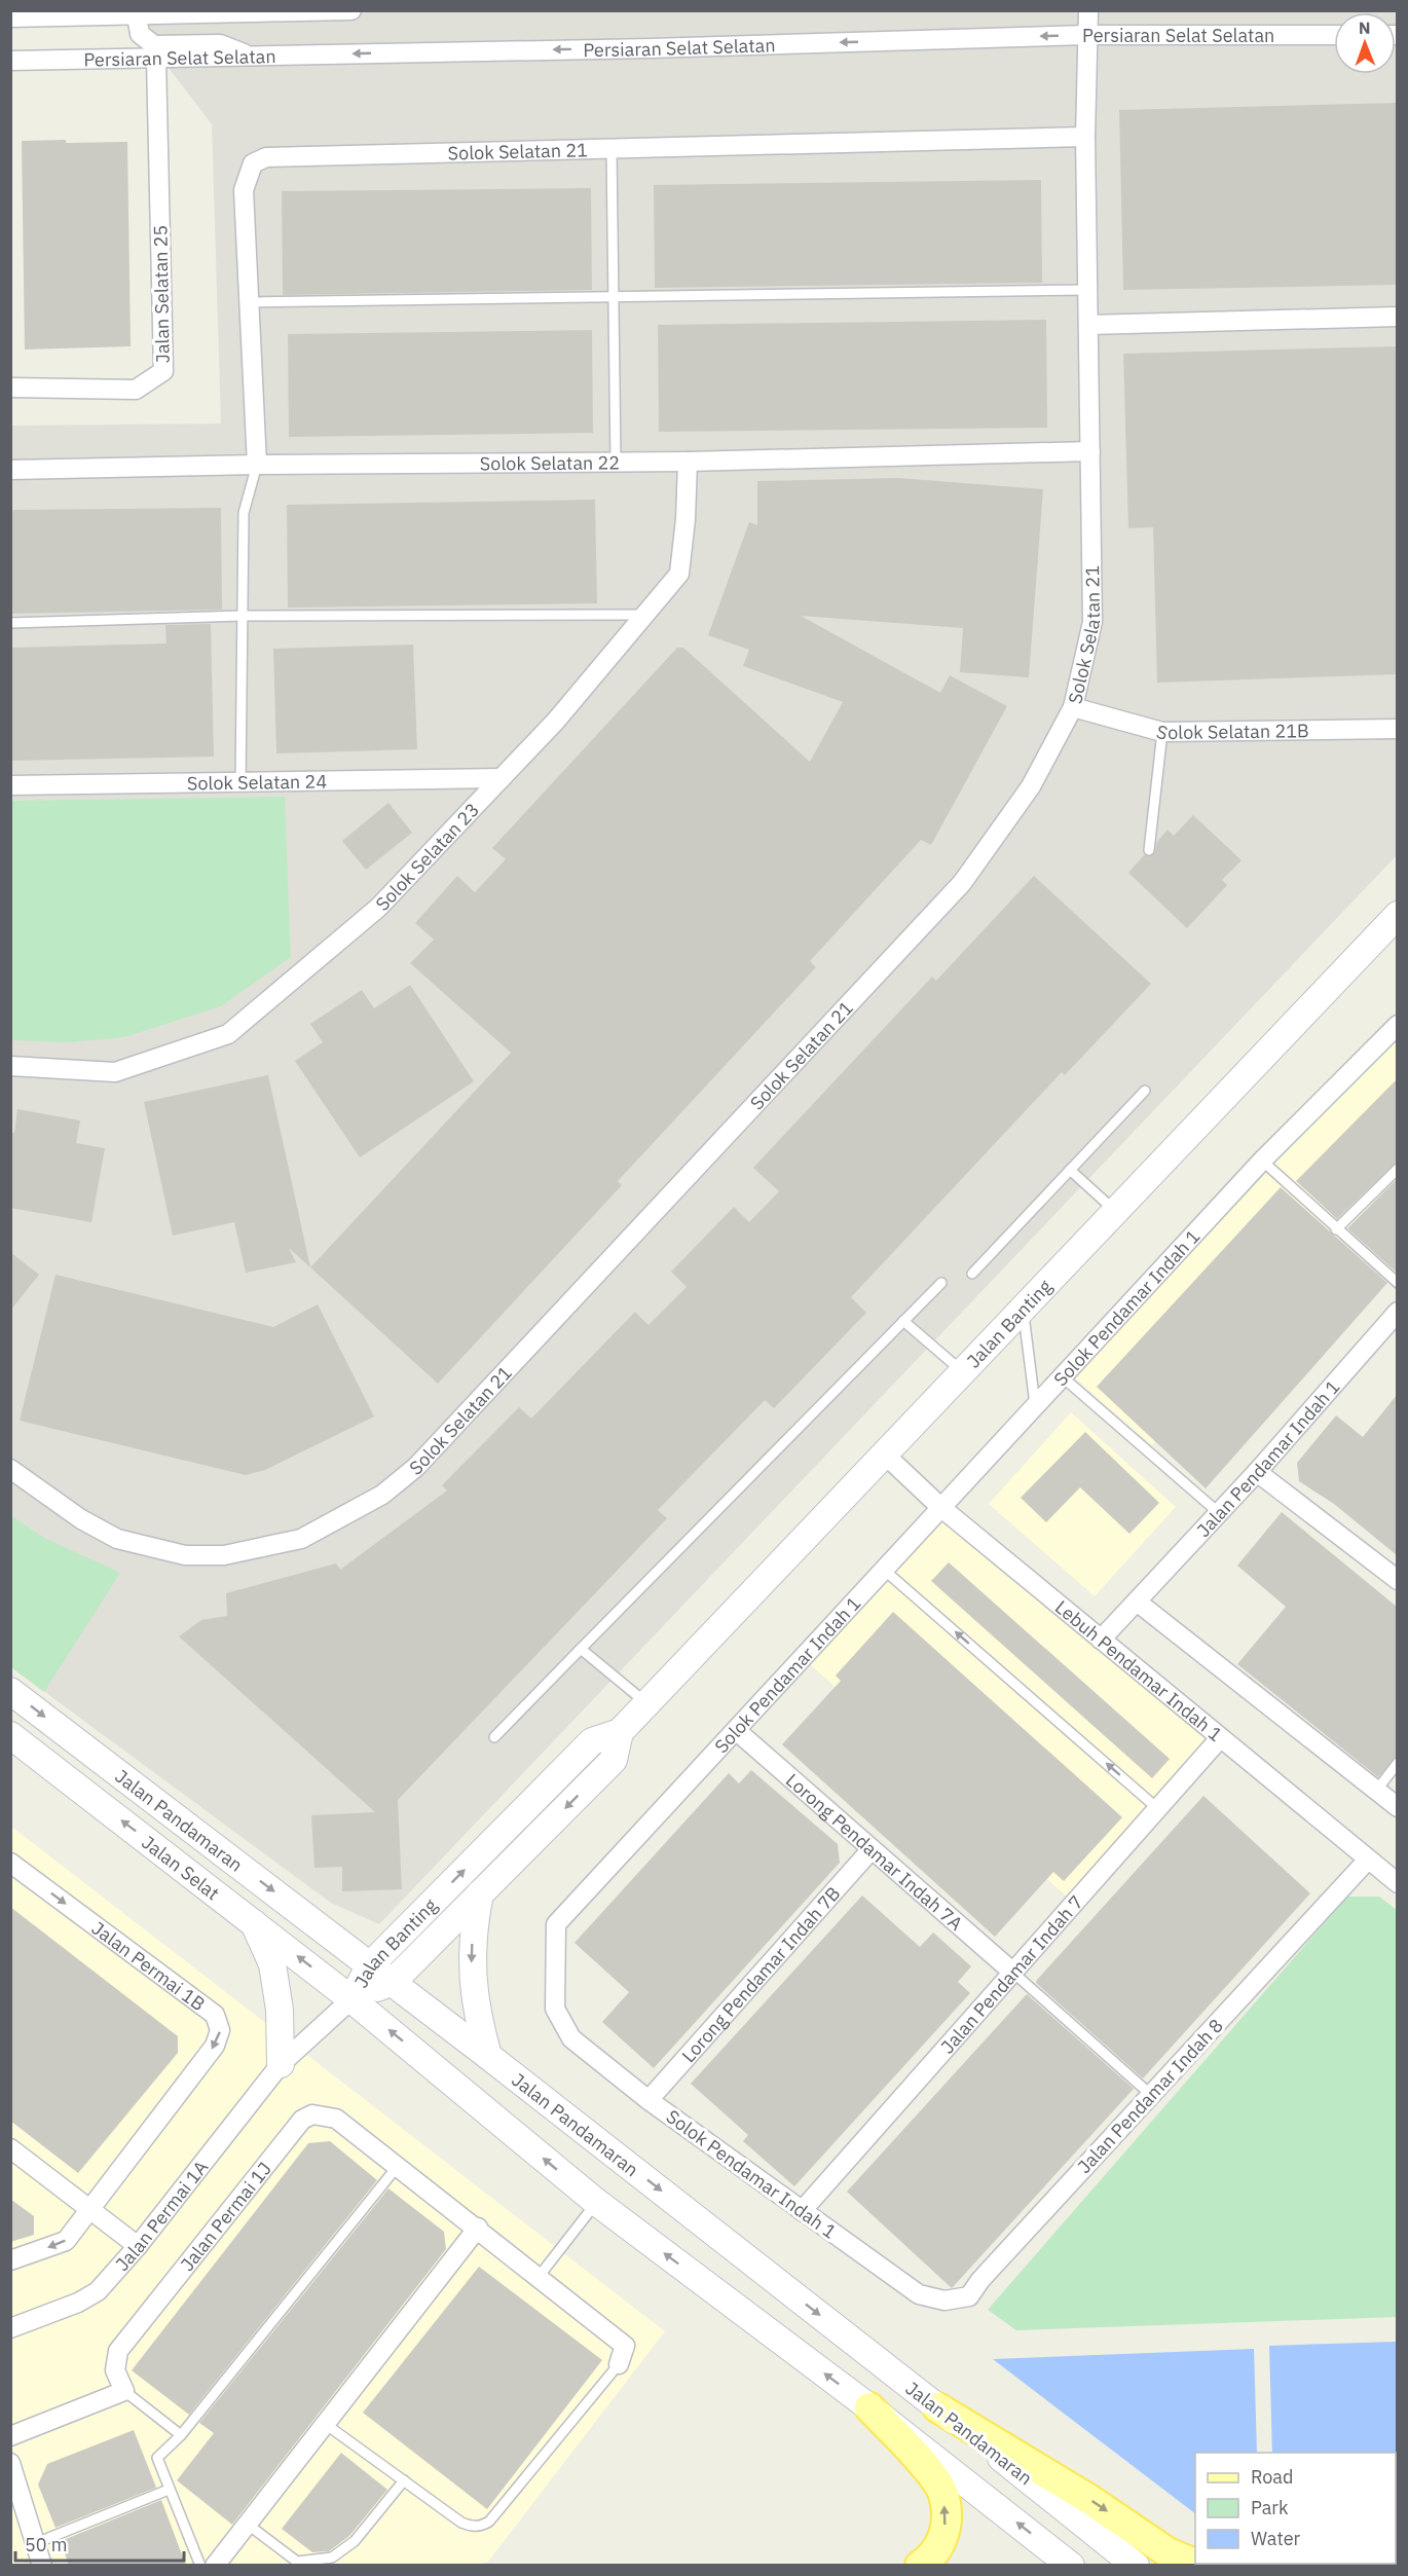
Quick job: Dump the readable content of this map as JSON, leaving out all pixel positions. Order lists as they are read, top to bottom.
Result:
{
  "streets": {
    "main road": ["Jalan Banting", "Jalan Pandamaran", "Jalan Selat"],
    "street": [
      "Persiaran Selat Selatan",
      "Solok Selatan 21",
      "Jalan Selatan 25",
      "Solok Selatan 22",
      "Solok Selatan 21B",
      "Solok Selatan 24",
      "Solok Selatan 23",
      "Solok Pendamar Indah 1",
      "Jalan Pendamar Indah 1",
      "Lebuh Pendamar Indah 1",
      "Lorong Pendamar Indah 7A",
      "Jalan Permai 1B",
      "Lorong Pendamar Indah 7B",
      "Jalan Pendamar Indah 7",
      "Jalan Pendamar Indah 8",
      "Jalan Permai 1A",
      "Jalan Permai 1J"
    ]
  },
  "crossings": [
    ["Persiaran Selat Selatan", "Solok Selatan 21"],
    ["Persiaran Selat Selatan", "Jalan Selatan 25"],
    ["Solok Selatan 21", "Solok Selatan 22"],
    ["Solok Selatan 21", "Solok Selatan 21B"],
    ["Solok Selatan 22", "Solok Selatan 23"],
    ["Solok Selatan 24", "Solok Selatan 23"],
    ["Solok Pendamar Indah 1", "Lebuh Pendamar Indah 1"],
    ["Solok Pendamar Indah 1", "Lorong Pendamar Indah 7A"],
    ["Solok Pendamar Indah 1", "Lorong Pendamar Indah 7B"],
    ["Solok Pendamar Indah 1", "Jalan Pendamar Indah 7"],
    ["Solok Pendamar Indah 1", "Jalan Pendamar Indah 8"],
    ["Jalan Banting", "Lebuh Pendamar Indah 1"],
    ["Jalan Banting", "Jalan Pandamaran"],
    ["Jalan Banting", "Jalan Selat"],
    ["Jalan Banting", "Jalan Permai 1A"],
    ["Jalan Pendamar Indah 1", "Lebuh Pendamar Indah 1"],
    ["Lebuh Pendamar Indah 1", "Jalan Pendamar Indah 7"],
    ["Lebuh Pendamar Indah 1", "Jalan Pendamar Indah 8"],
    ["Lorong Pendamar Indah 7A", "Lorong Pendamar Indah 7B"],
    ["Lorong Pendamar Indah 7A", "Jalan Pendamar Indah 7"],
    ["Jalan Selat", "Jalan Permai 1A"]
  ],
  "one_way": ["Persiaran Selat Selatan", "Jalan Selat"],
  "legend": ["Road", "Park", "Water"],
  "scale_bar": "50 m",
  "north": "top"
}
